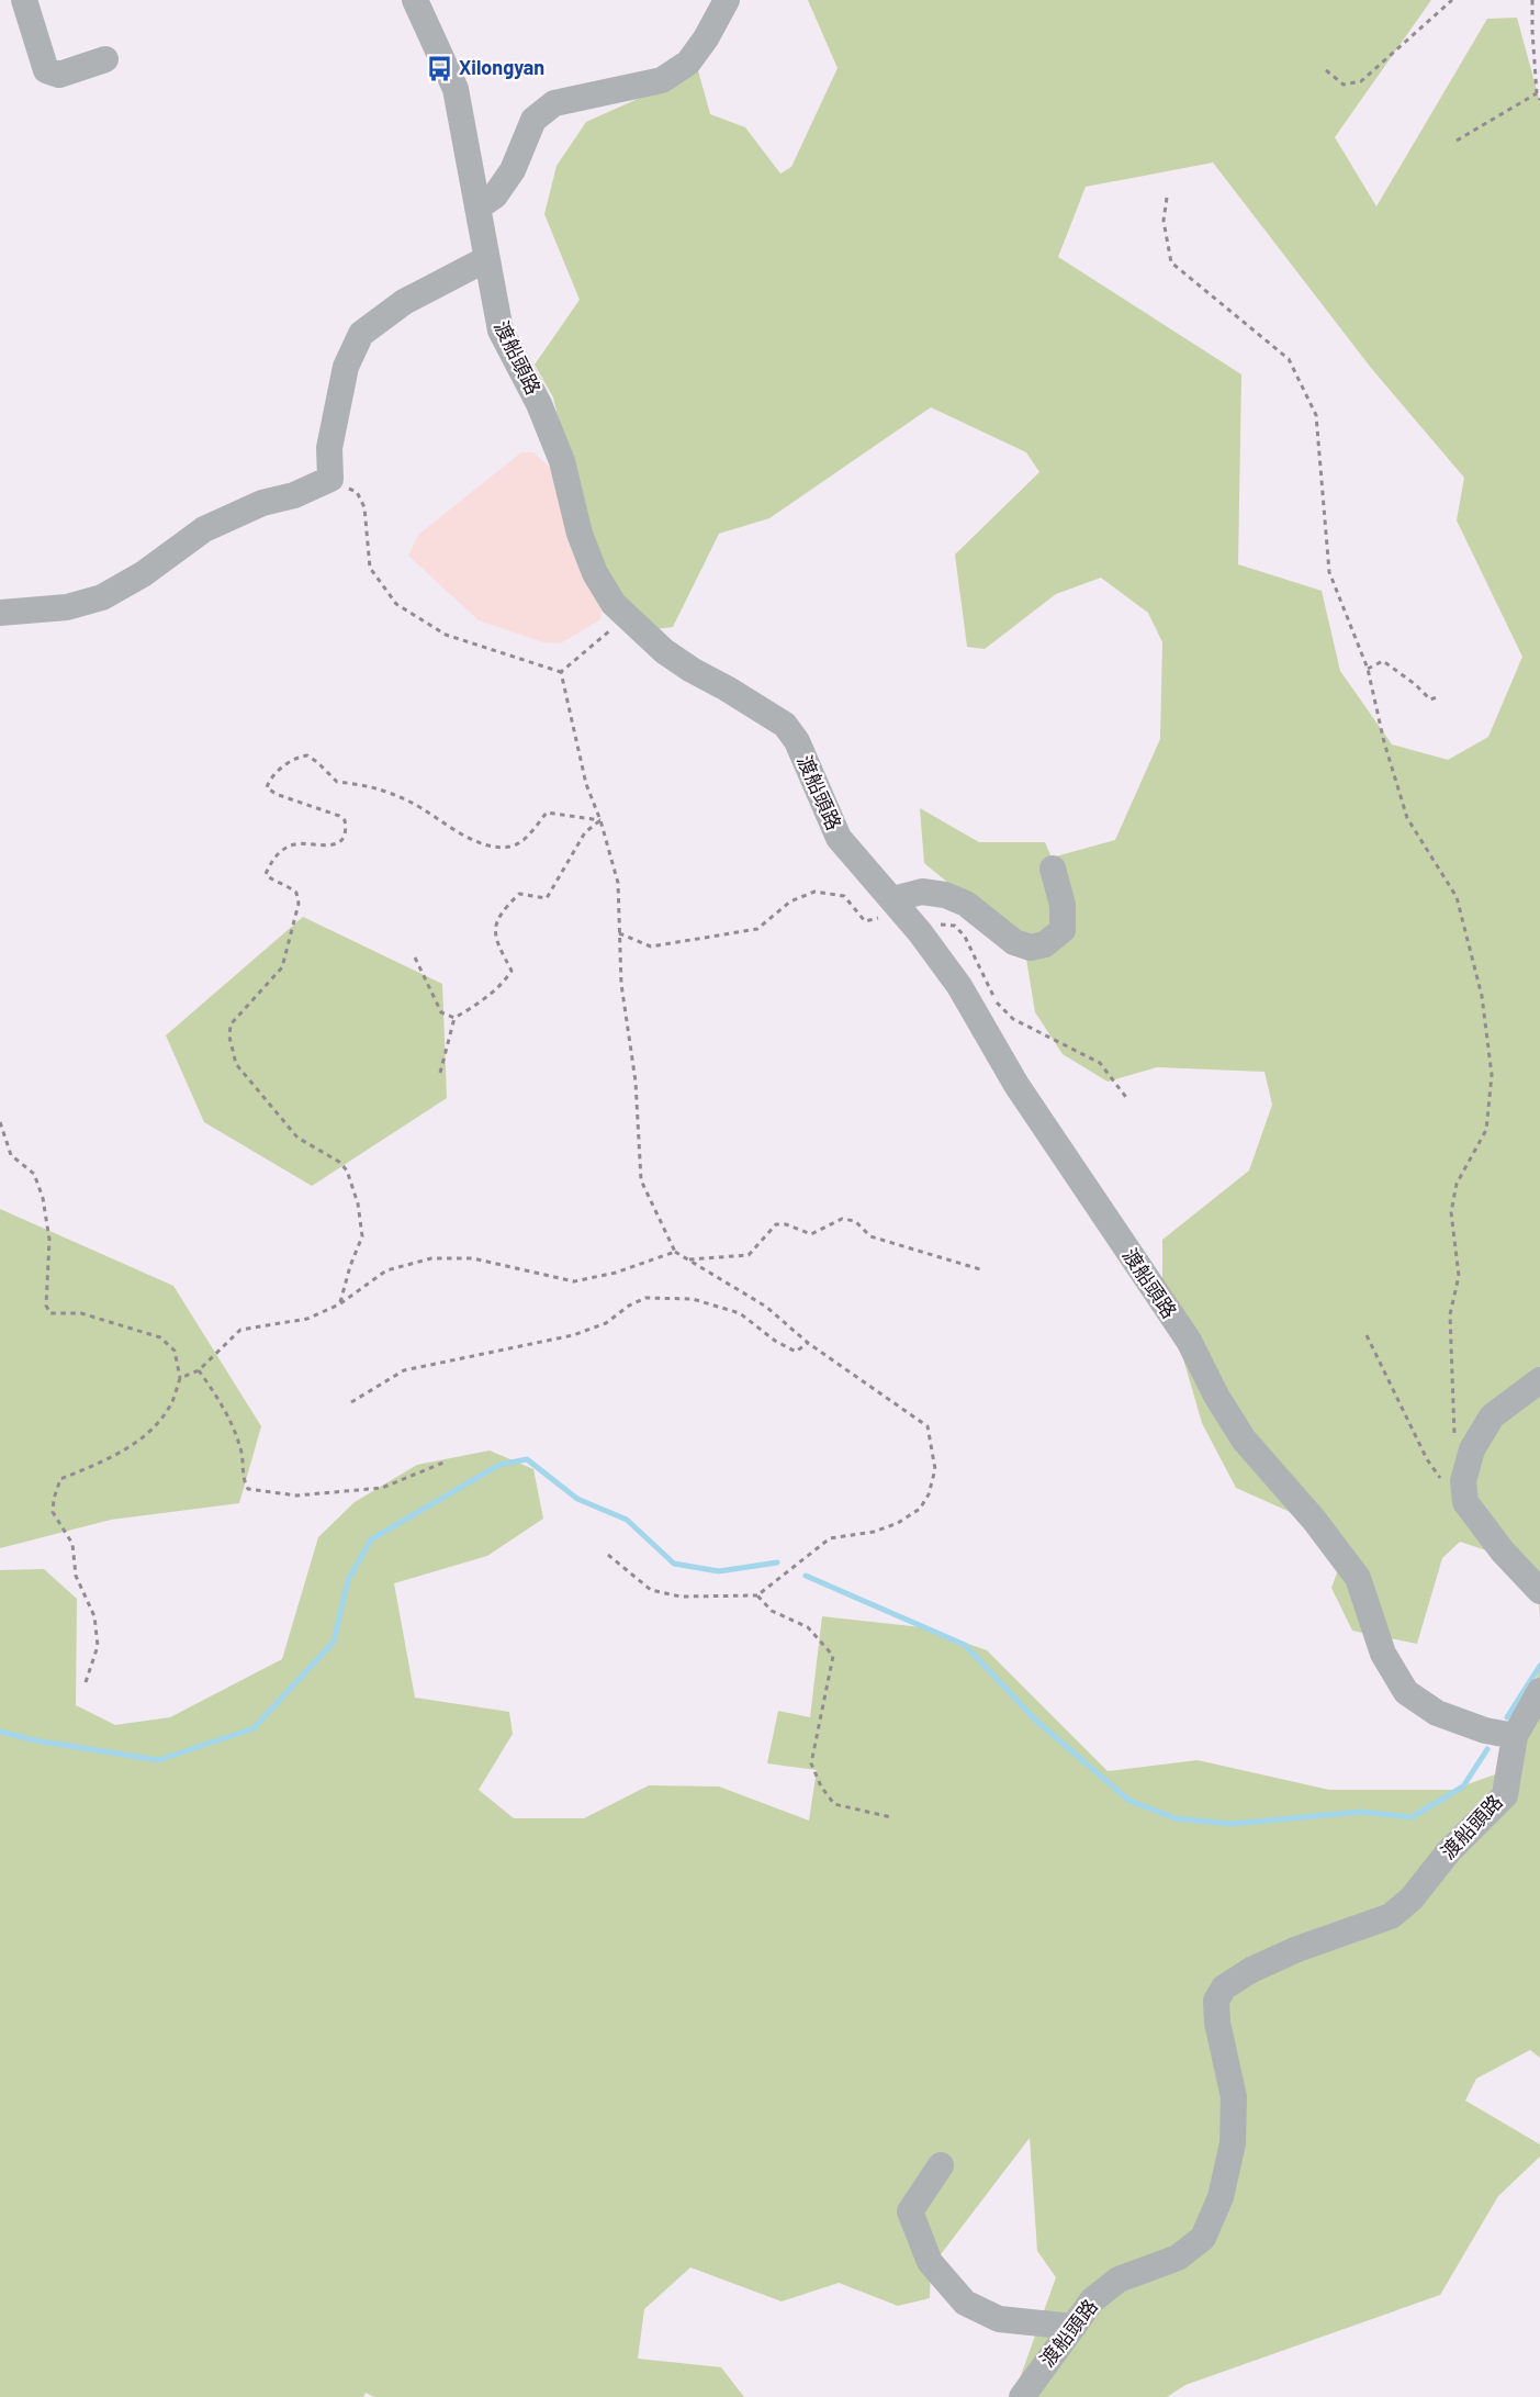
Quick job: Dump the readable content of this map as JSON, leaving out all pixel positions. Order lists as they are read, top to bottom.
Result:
{
  "streets": {
    "street": ["渡船頭路"]
  },
  "places": {
    "bus stop": ["Xilongyan"]
  }
}
